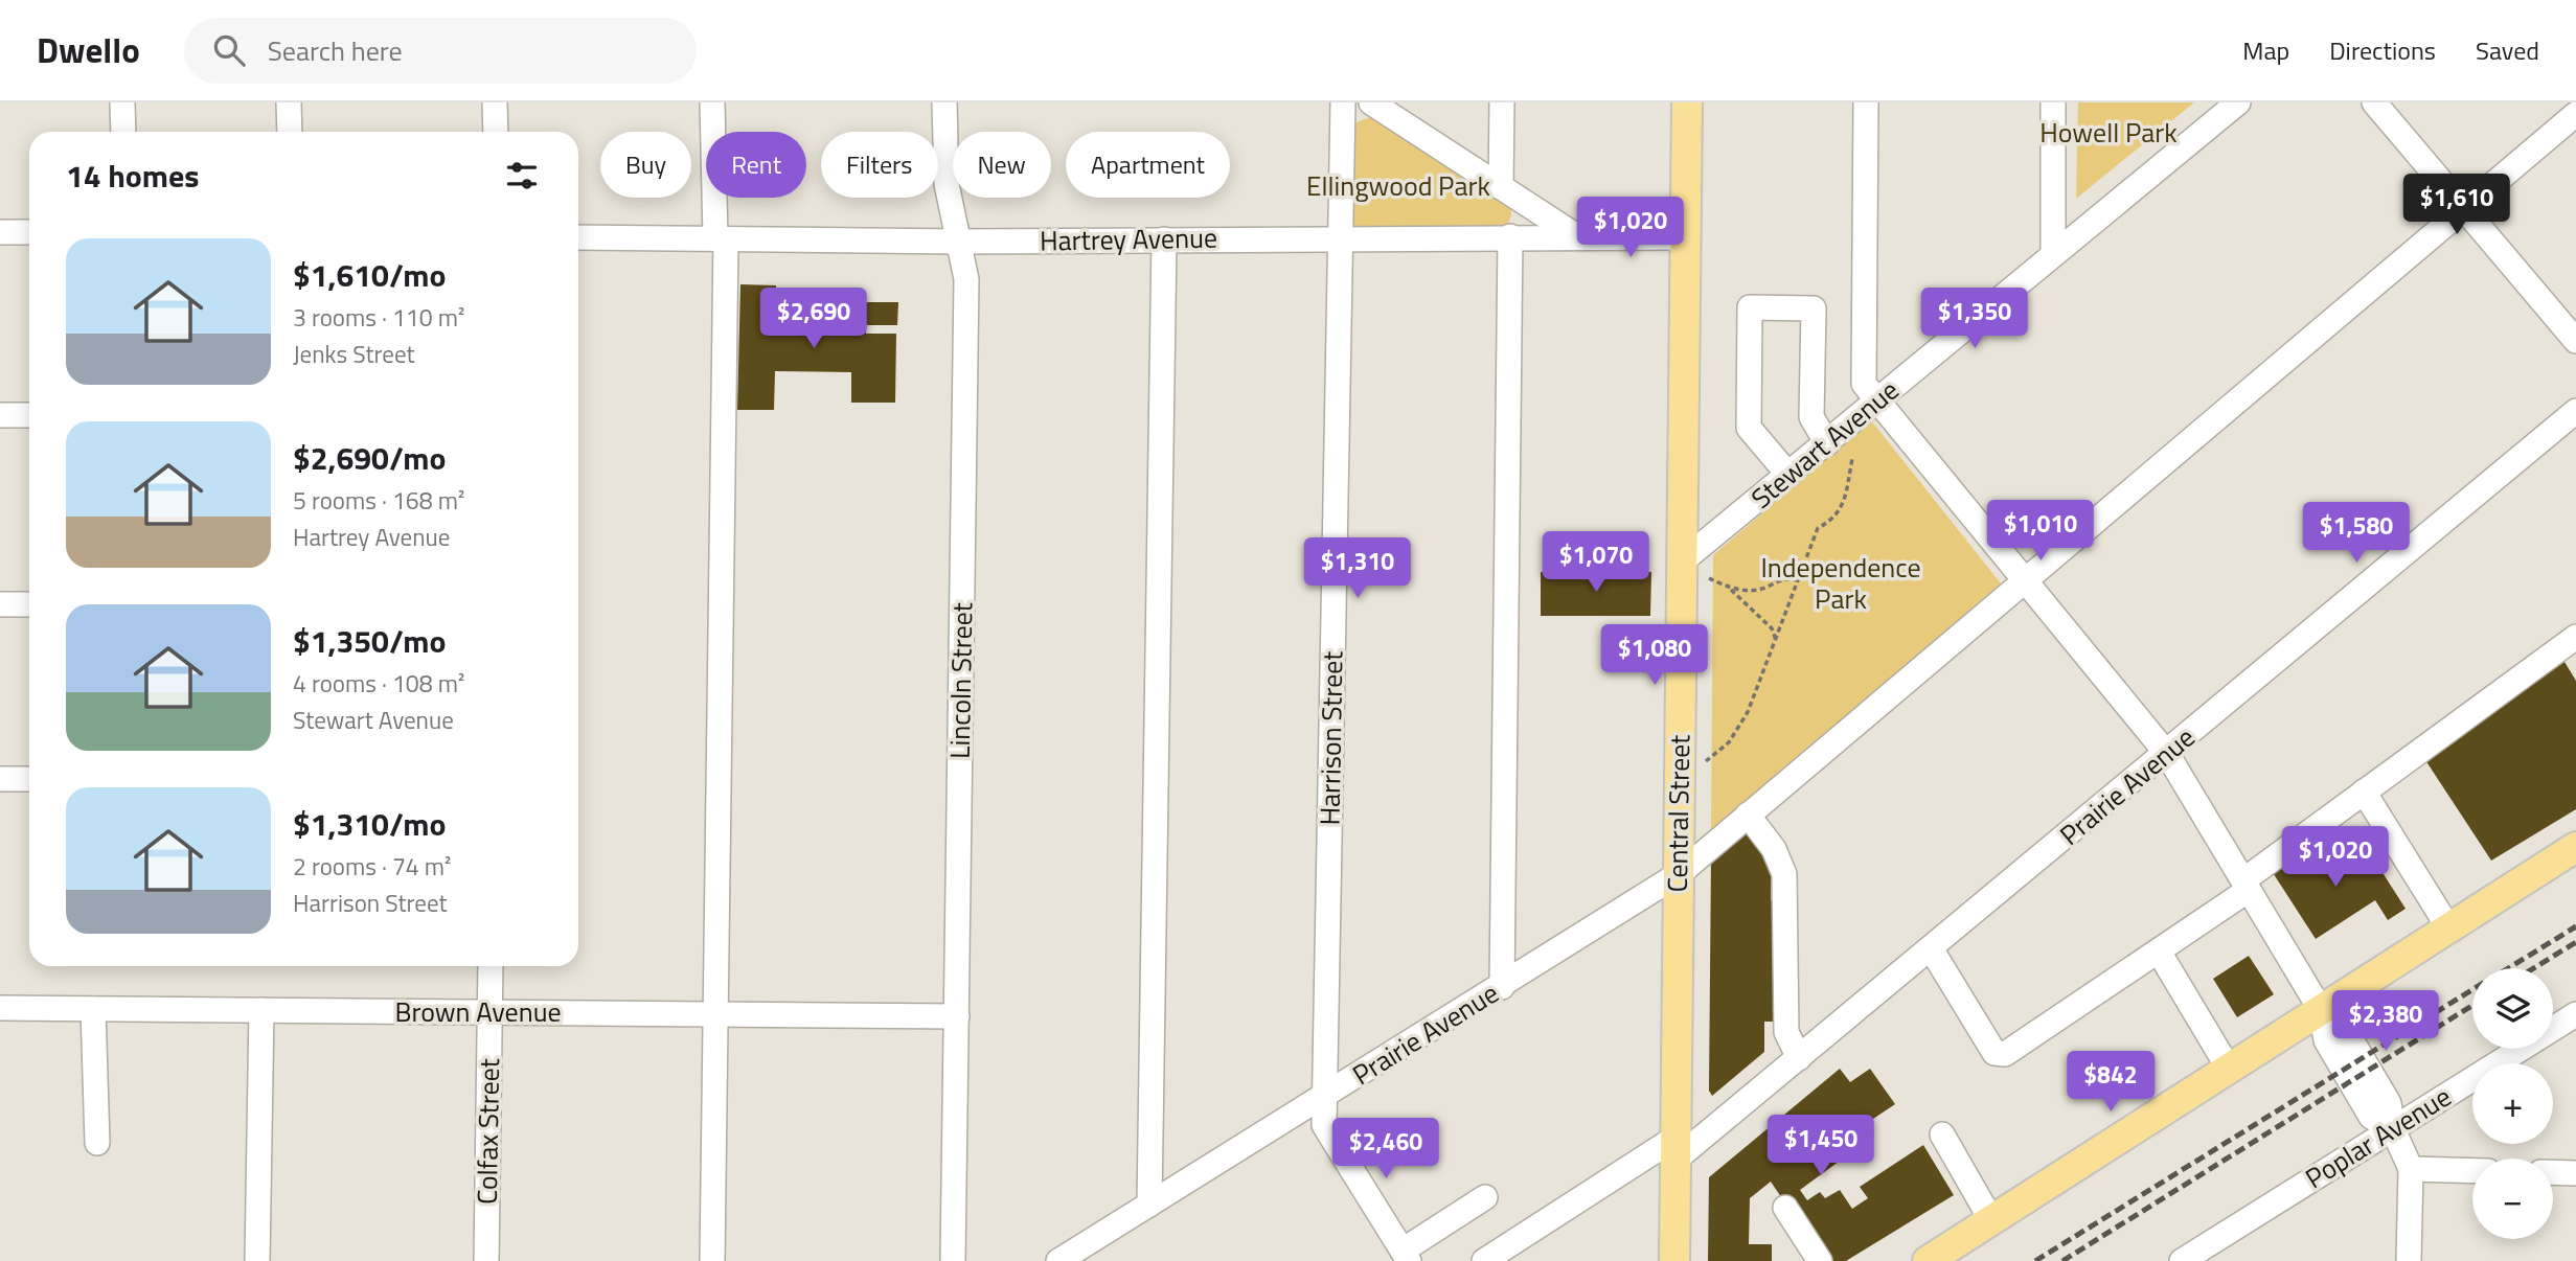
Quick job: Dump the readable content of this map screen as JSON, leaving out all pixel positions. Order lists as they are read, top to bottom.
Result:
{
  "streets": {
    "main road": ["Central Street"],
    "street": [
      "Hartrey Avenue",
      "Stewart Avenue",
      "Lincoln Street",
      "Harrison Street",
      "Prairie Avenue",
      "Brown Avenue",
      "Colfax Street",
      "Poplar Avenue"
    ]
  },
  "crossings": [
    ["Hartrey Avenue", "Lincoln Street"],
    ["Hartrey Avenue", "Harrison Street"],
    ["Hartrey Avenue", "Central Street"],
    ["Stewart Avenue", "Central Street"],
    ["Lincoln Street", "Brown Avenue"],
    ["Harrison Street", "Prairie Avenue"],
    ["Prairie Avenue", "Central Street"],
    ["Brown Avenue", "Colfax Street"]
  ],
  "parks": ["Howell Park", "Ellingwood Park", "Independence Park"],
  "page": {
    "header": "Dwello",
    "search": "Search here",
    "nav": ["Map", "Directions", "Saved"],
    "chip": [
      "Buy",
      "Rent",
      "Filters",
      "New",
      "Apartment"
    ],
    "heading": "14 homes",
    "price": [
      "$1,610",
      "$1,020",
      "$2,690",
      "$1,350",
      "$1,010",
      "$1,580",
      "$1,070",
      "$1,310",
      "$1,080",
      "$1,020",
      "$2,380",
      "$842",
      "$1,450",
      "$2,460"
    ],
    "list": [
      {
        "name": "$1,610/mo",
        "note": "3 rooms · 110 m² · Jenks Street"
      },
      {
        "name": "$2,690/mo",
        "note": "5 rooms · 168 m² · Hartrey Avenue"
      },
      {
        "name": "$1,350/mo",
        "note": "4 rooms · 108 m² · Stewart Avenue"
      },
      {
        "name": "$1,310/mo",
        "note": "2 rooms · 74 m² · Harrison Street"
      }
    ],
    "map_buttons": ["+", "−"]
  }
}
